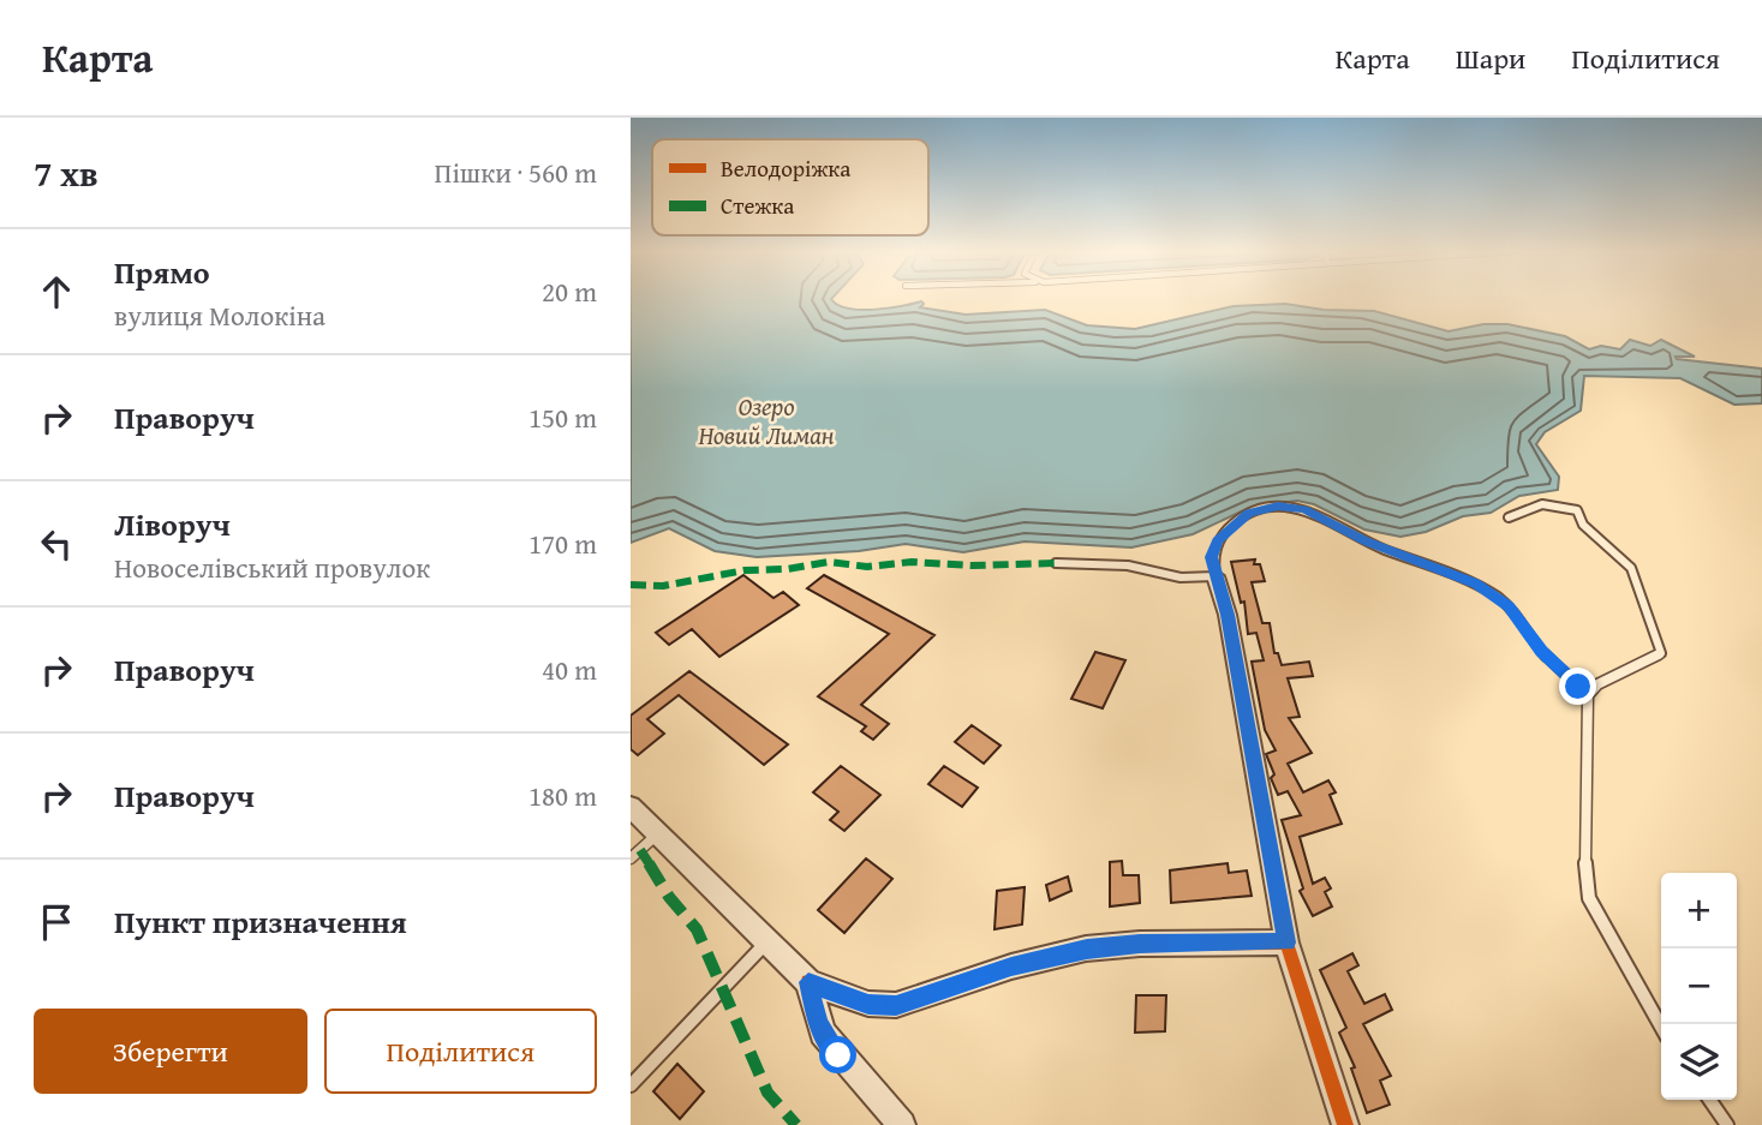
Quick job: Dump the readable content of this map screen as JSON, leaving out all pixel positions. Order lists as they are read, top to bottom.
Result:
{
  "water": ["Озеро Новий Лиман"],
  "legend": ["Велодоріжка", "Стежка"],
  "page": {
    "header": "Карта",
    "nav": ["Карта", "Шари", "Поділитися"],
    "heading": ["7 хв", "Пішки · 560 m"],
    "list": [
      ["Прямо", "вулиця Молокіна", "20 m"],
      ["Праворуч", "150 m"],
      ["Ліворуч", "Новоселівський провулок", "170 m"],
      ["Праворуч", "40 m"],
      ["Праворуч", "180 m"],
      "Пункт призначення"
    ],
    "map_buttons": ["+", "−"],
    "buttons": ["Зберегти", "Поділитися"]
  }
}
